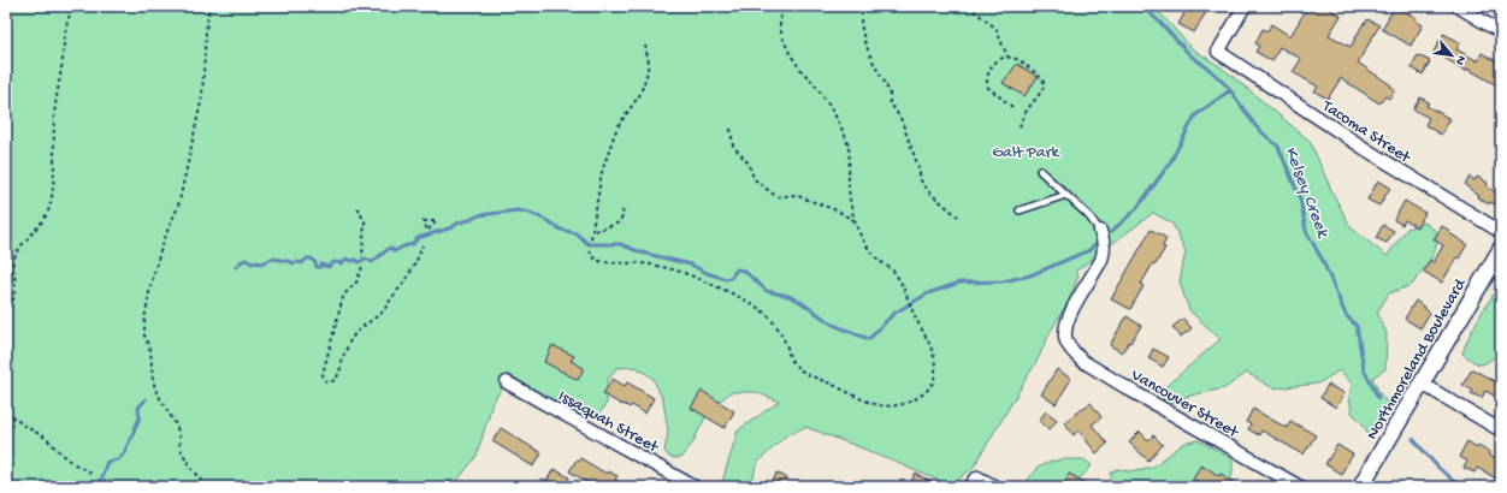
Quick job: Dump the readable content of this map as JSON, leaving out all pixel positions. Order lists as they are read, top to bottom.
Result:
{
  "streets": {
    "street": [
      "Tacoma Street",
      "Northmoreland Boulevard",
      "Vancouver Street",
      "Issaquah Street"
    ]
  },
  "water": ["Kelsey Creek"],
  "parks": ["Galt Park"],
  "north": "bottom right"
}
